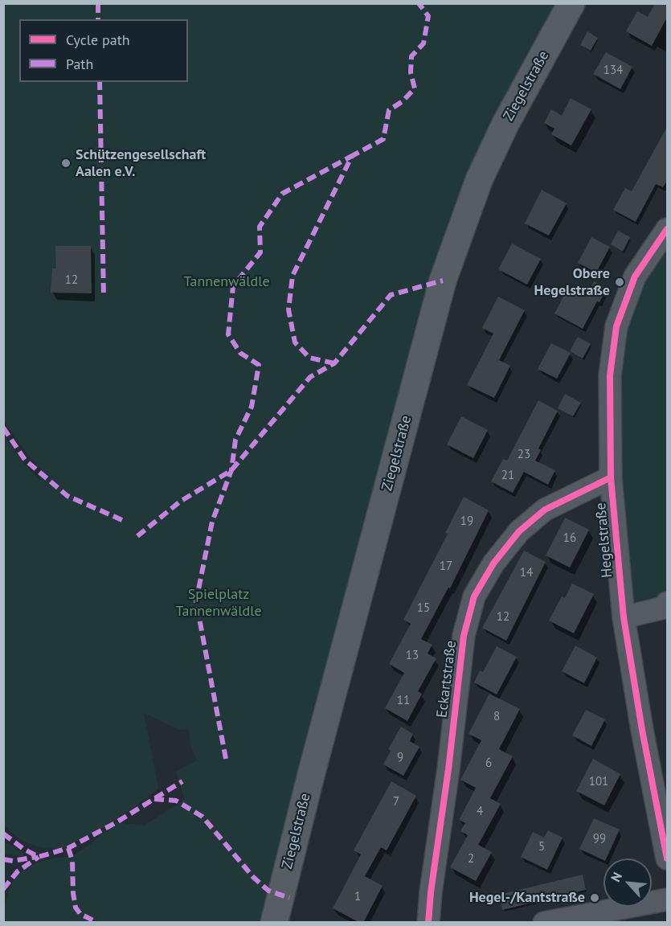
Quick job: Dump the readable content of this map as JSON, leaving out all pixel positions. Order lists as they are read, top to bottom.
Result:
{
  "streets": {
    "main road": ["Ziegelstraße"],
    "street": ["Hegelstraße", "Eckartstraße"]
  },
  "crossings": [
    ["Hegelstraße", "Eckartstraße"]
  ],
  "parks": ["Tannenwäldle", "Spielplatz Tannenwäldle"],
  "places": ["Schützengesellschaft Aalen e.V.", "Obere Hegelstraße", "Hegel-/Kantstraße"],
  "house_numbers": [
    "134",
    "12",
    "23",
    "21",
    "19",
    "16",
    "17",
    "14",
    "15",
    "12",
    "13",
    "11",
    "8",
    "9",
    "6",
    "101",
    "7",
    "4",
    "99",
    "5",
    "2",
    "1"
  ],
  "legend": ["Cycle path", "Path"],
  "north": "top left"
}
